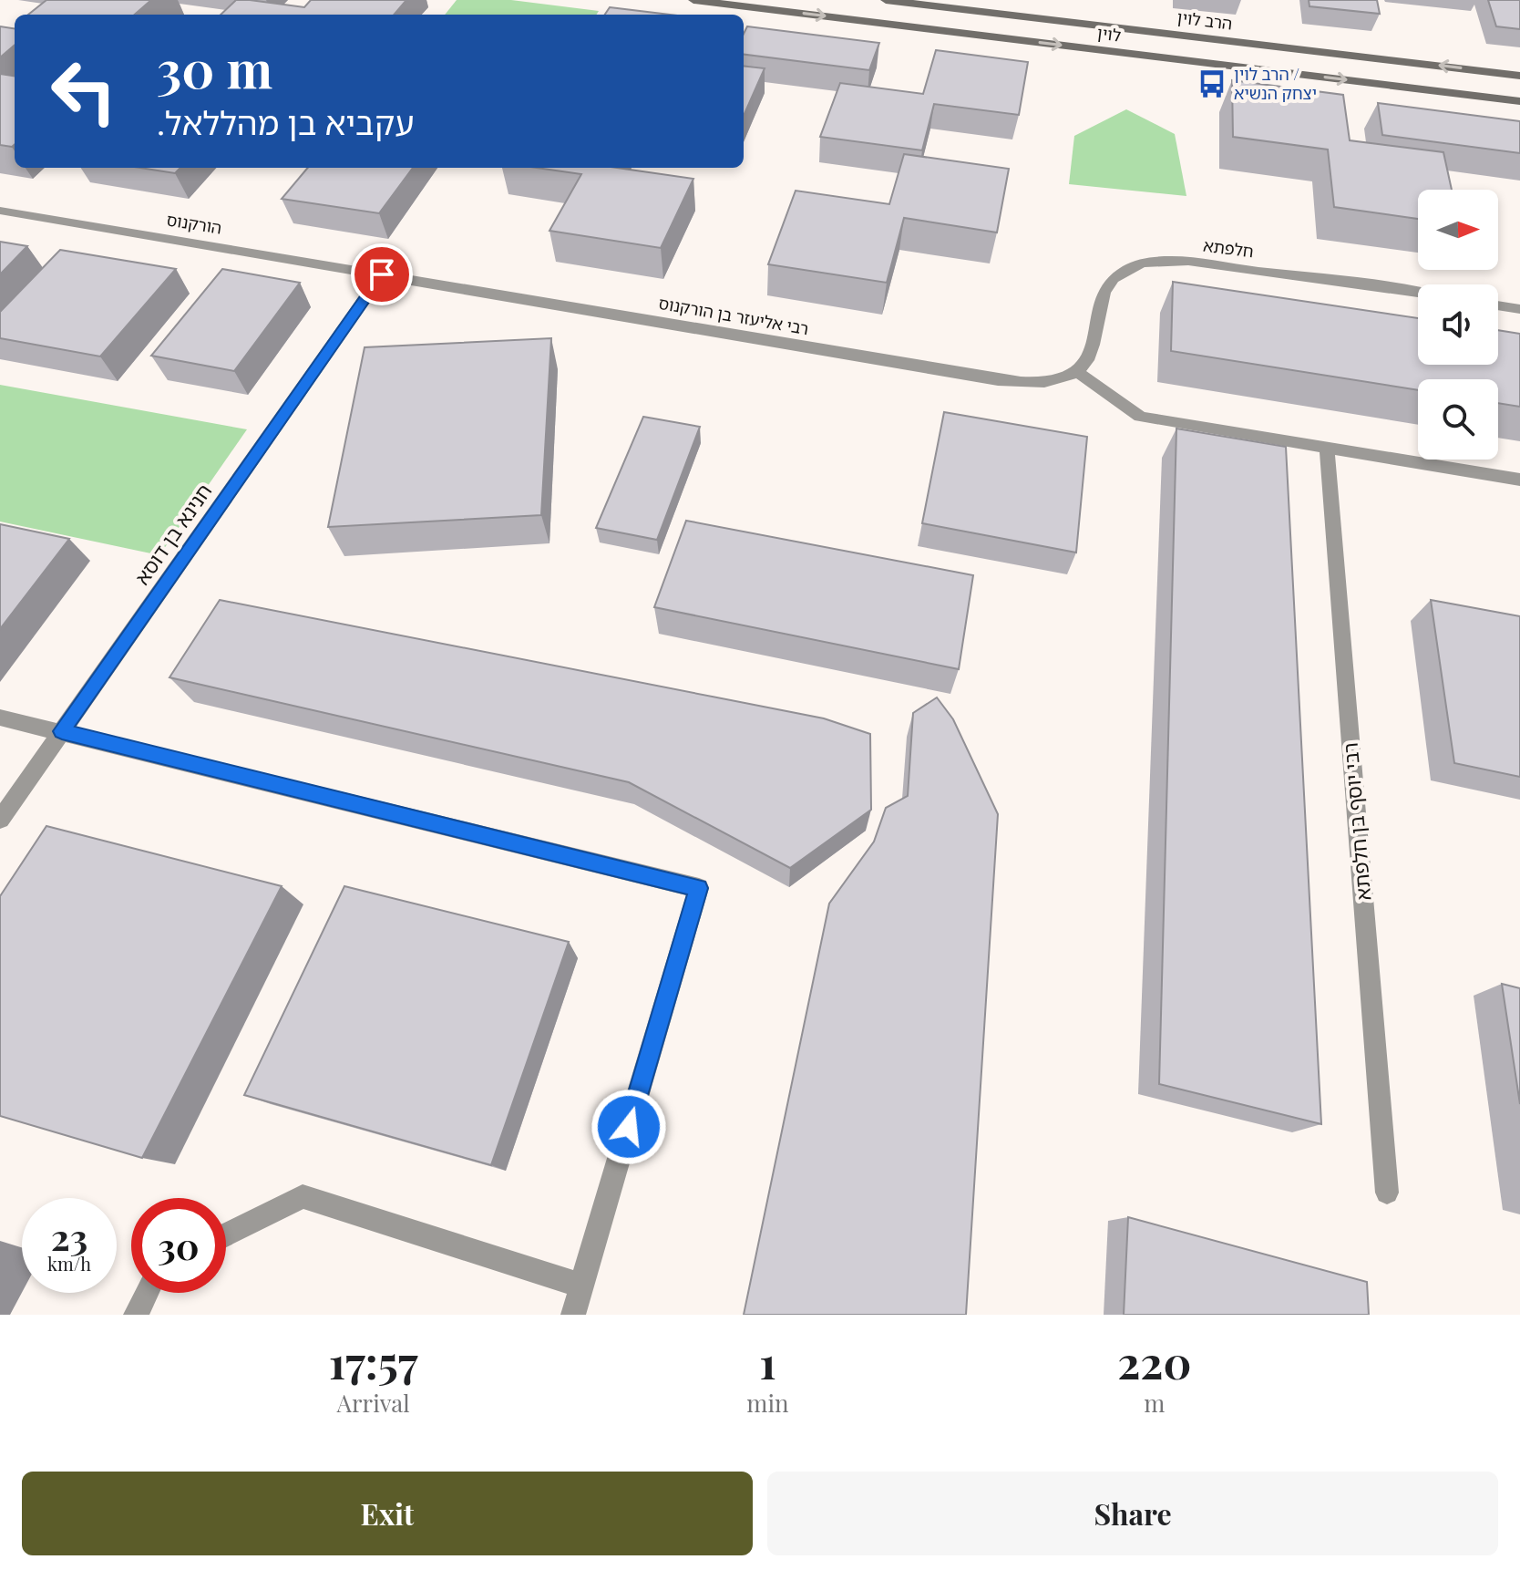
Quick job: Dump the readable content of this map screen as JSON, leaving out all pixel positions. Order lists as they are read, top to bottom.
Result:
{
  "streets": {
    "main road": ["הרב לוין", "לוין"],
    "street": [
      "הורקנוס",
      "חלפתא",
      "רבי אליעזר בן הורקנוס",
      "חנינא בן דוסא",
      "רבי יוסף בן חלפתא"
    ]
  },
  "crossings": [
    ["הורקנוס", "רבי אליעזר בן הורקנוס"],
    ["הורקנוס", "חנינא בן דוסא"],
    ["חלפתא", "רבי אליעזר בן הורקנוס"],
    ["רבי אליעזר בן הורקנוס", "חנינא בן דוסא"]
  ],
  "one_way": ["הרב לוין", "לוין"],
  "places": {
    "bus stop": ["הרב לוין / יצחק הנשיא"]
  },
  "north": "right",
  "page": {
    "turn": ["30 m", ".עקביא בן מהללאל"],
    "speed": "23 km/h",
    "limit": "30",
    "eta": [
      "17:57",
      "Arrival",
      "1",
      "min",
      "220",
      "m"
    ],
    "buttons": ["Exit", "Share"]
  }
}
